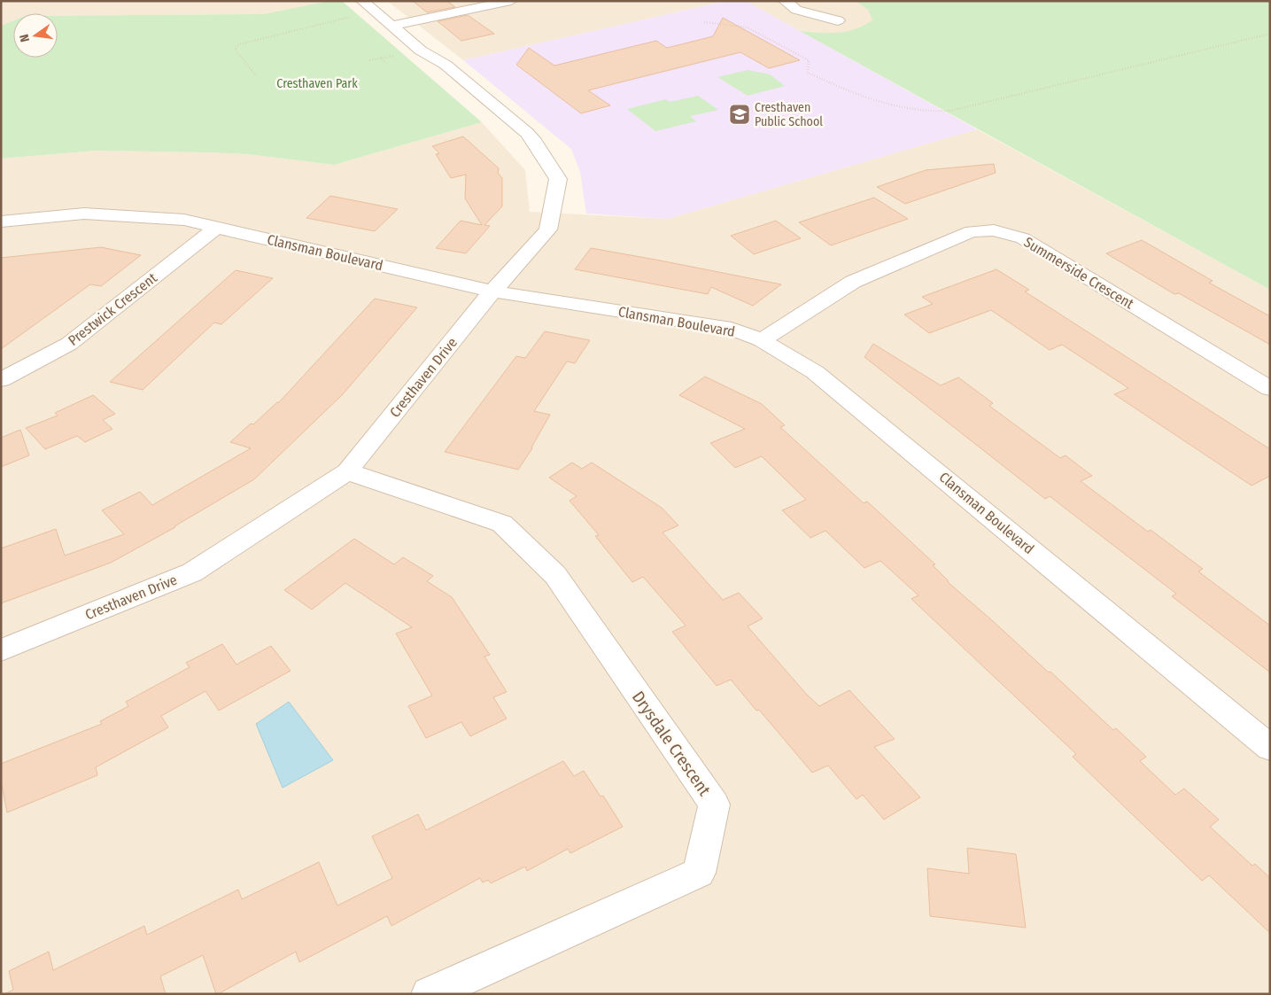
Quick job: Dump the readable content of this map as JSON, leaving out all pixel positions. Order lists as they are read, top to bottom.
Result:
{
  "streets": {
    "street": [
      "Clansman Boulevard",
      "Summerside Crescent",
      "Prestwick Crescent",
      "Cresthaven Drive",
      "Drysdale Crescent"
    ]
  },
  "crossings": [
    ["Clansman Boulevard", "Summerside Crescent"],
    ["Clansman Boulevard", "Prestwick Crescent"],
    ["Clansman Boulevard", "Cresthaven Drive"],
    ["Cresthaven Drive", "Drysdale Crescent"]
  ],
  "parks": ["Cresthaven Park"],
  "places": {
    "school or university": ["Cresthaven Public School"]
  },
  "north": "left"
}
